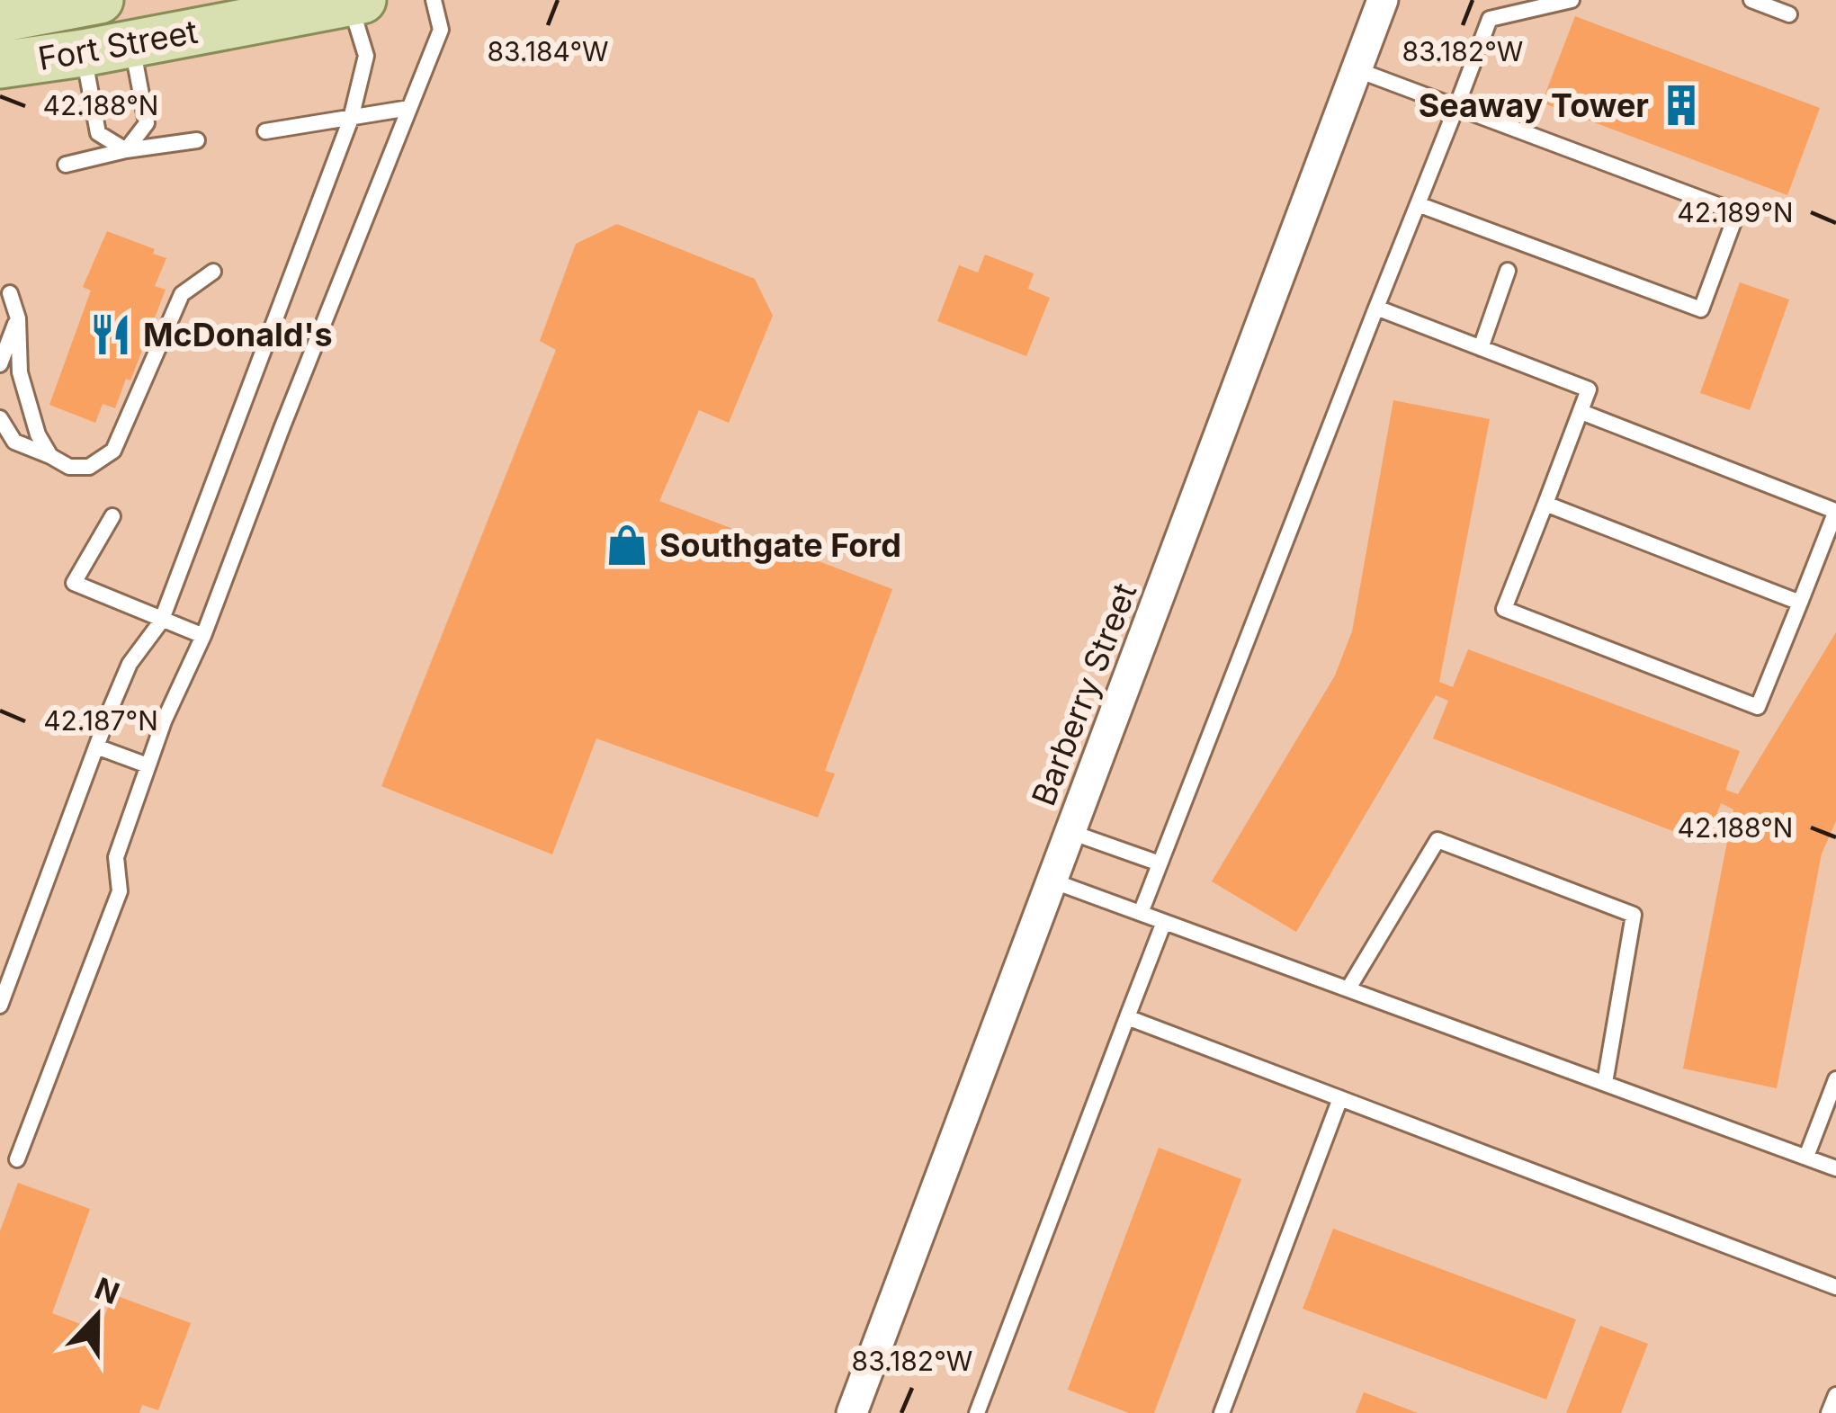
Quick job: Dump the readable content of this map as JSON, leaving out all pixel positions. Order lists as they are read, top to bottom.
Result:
{
  "streets": {
    "main road": ["Fort Street"],
    "street": ["Barberry Street"]
  },
  "places": {
    "building": ["Seaway Tower"],
    "restaurant": ["McDonald's"],
    "shop": ["Southgate Ford"]
  },
  "north": "top",
  "coordinates": [
    "83.184°W",
    "83.182°W",
    "42.188°N",
    "42.189°N",
    "42.187°N"
  ]
}
